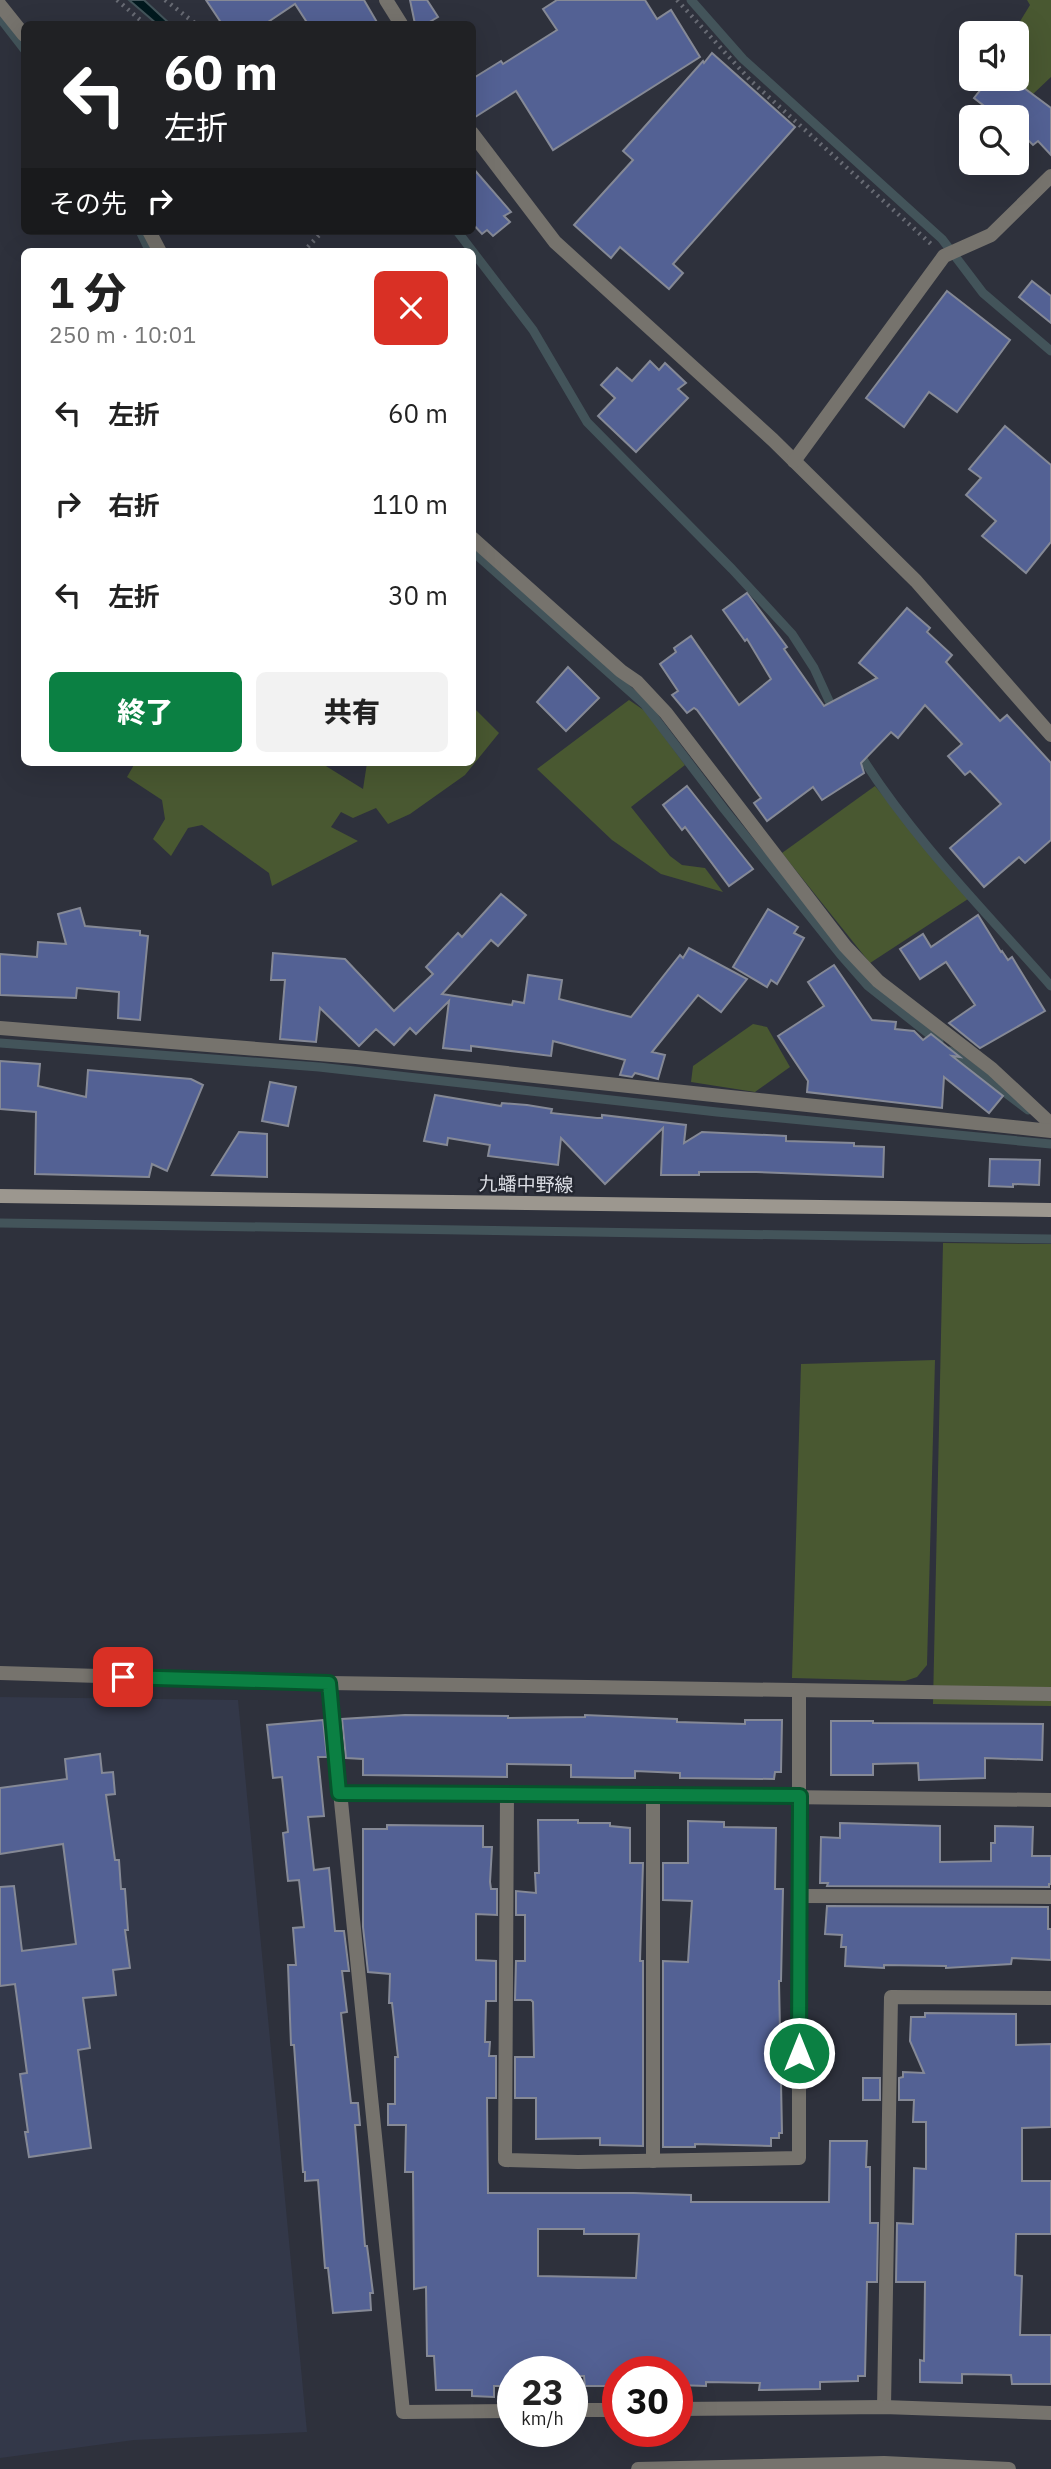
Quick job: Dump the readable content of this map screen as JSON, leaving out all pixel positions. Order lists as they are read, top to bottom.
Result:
{
  "streets": {
    "main road": ["九蟠中野線"]
  },
  "page": {
    "turn": ["60 m", "左折"],
    "then": "その先",
    "heading": ["1 分", "250 m · 10:01"],
    "list": [
      {
        "name": "左折",
        "value": "60 m"
      },
      {
        "name": "右折",
        "value": "110 m"
      },
      {
        "name": "左折",
        "value": "30 m"
      }
    ],
    "buttons": ["終了", "共有"],
    "speed": "23 km/h",
    "limit": "30"
  }
}
